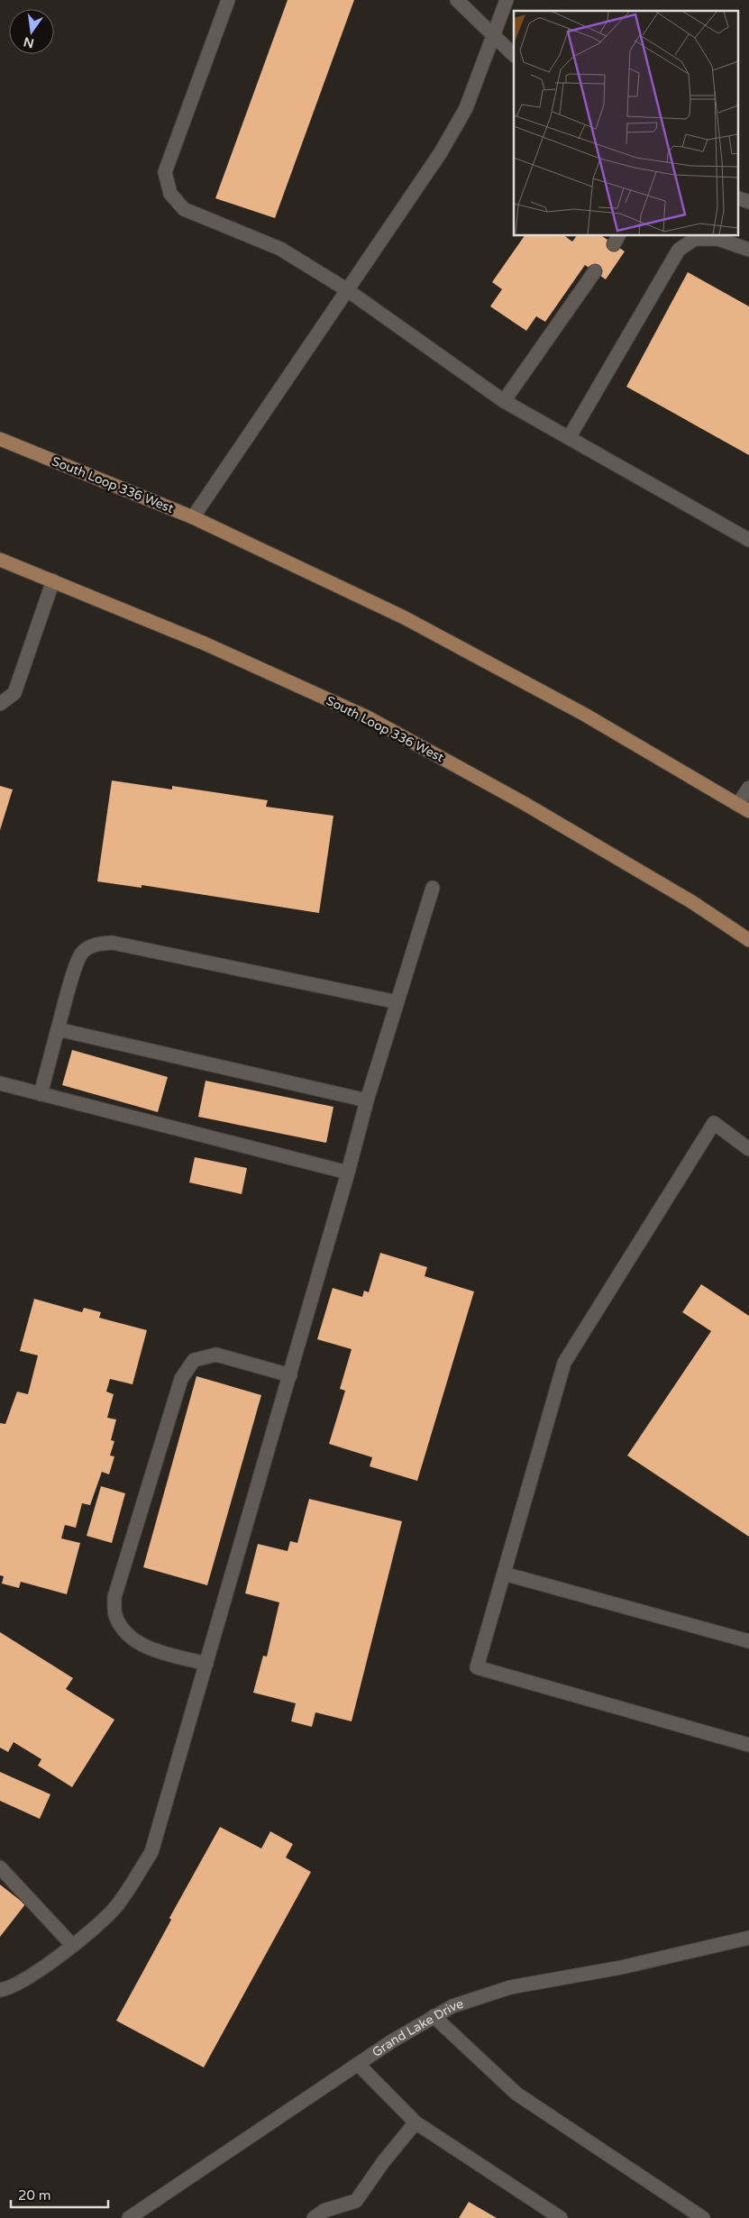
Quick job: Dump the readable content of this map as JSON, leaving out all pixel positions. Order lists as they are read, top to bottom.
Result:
{
  "streets": {
    "main road": ["South Loop 336 West"],
    "street": ["Grand Lake Drive"]
  },
  "scale_bar": "20 m",
  "north": "bottom"
}
